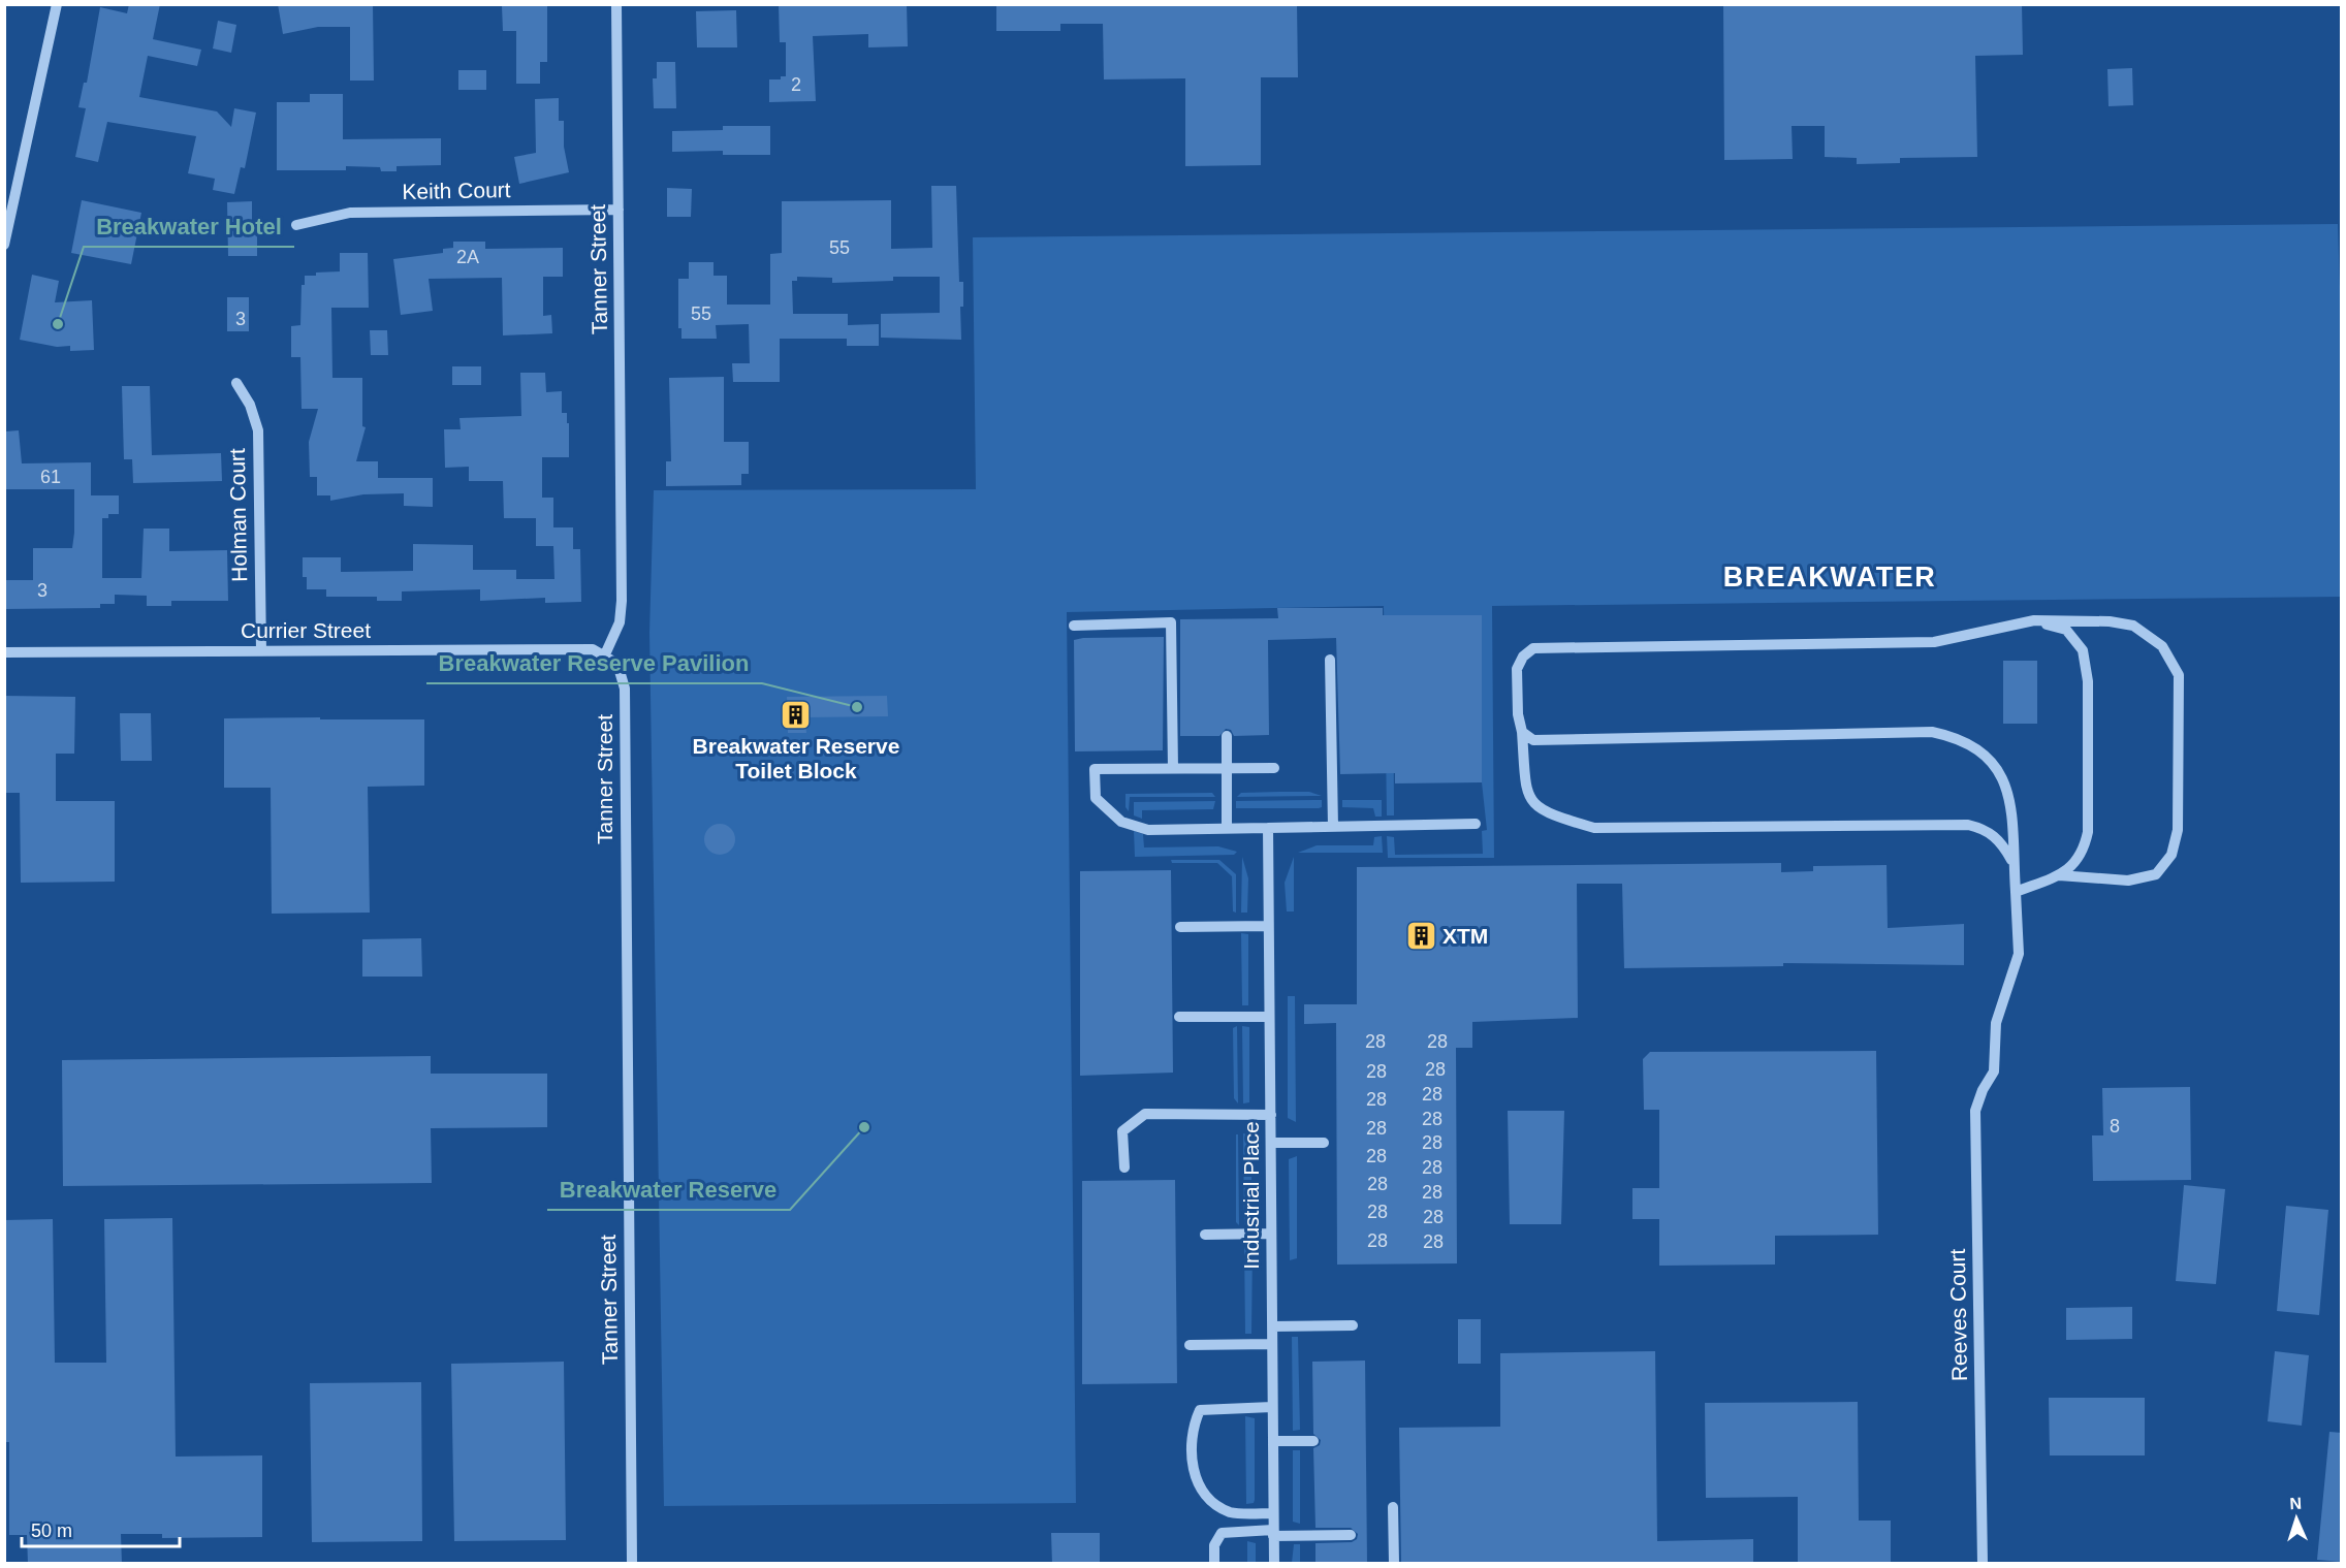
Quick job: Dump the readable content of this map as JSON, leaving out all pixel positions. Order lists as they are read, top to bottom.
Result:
{
  "streets": {
    "street": [
      "Keith Court",
      "Tanner Street",
      "Holman Court",
      "Currier Street",
      "Industrial Place",
      "Reeves Court"
    ]
  },
  "crossings": [
    ["Keith Court", "Tanner Street"],
    ["Tanner Street", "Currier Street"],
    ["Holman Court", "Currier Street"]
  ],
  "districts": ["BREAKWATER"],
  "places": {
    "other": ["Breakwater Hotel", "Breakwater Reserve Pavilion", "Breakwater Reserve"],
    "building": ["Breakwater Reserve Toilet Block", "XTM"]
  },
  "house_numbers": [
    "2",
    "55",
    "2A",
    "55",
    "3",
    "61",
    "3",
    "28",
    "28",
    "28",
    "28",
    "28",
    "28",
    "28",
    "8",
    "28",
    "28",
    "28",
    "28",
    "28",
    "28",
    "28",
    "28",
    "28",
    "28"
  ],
  "scale_bar": "50 m",
  "north": "top"
}
